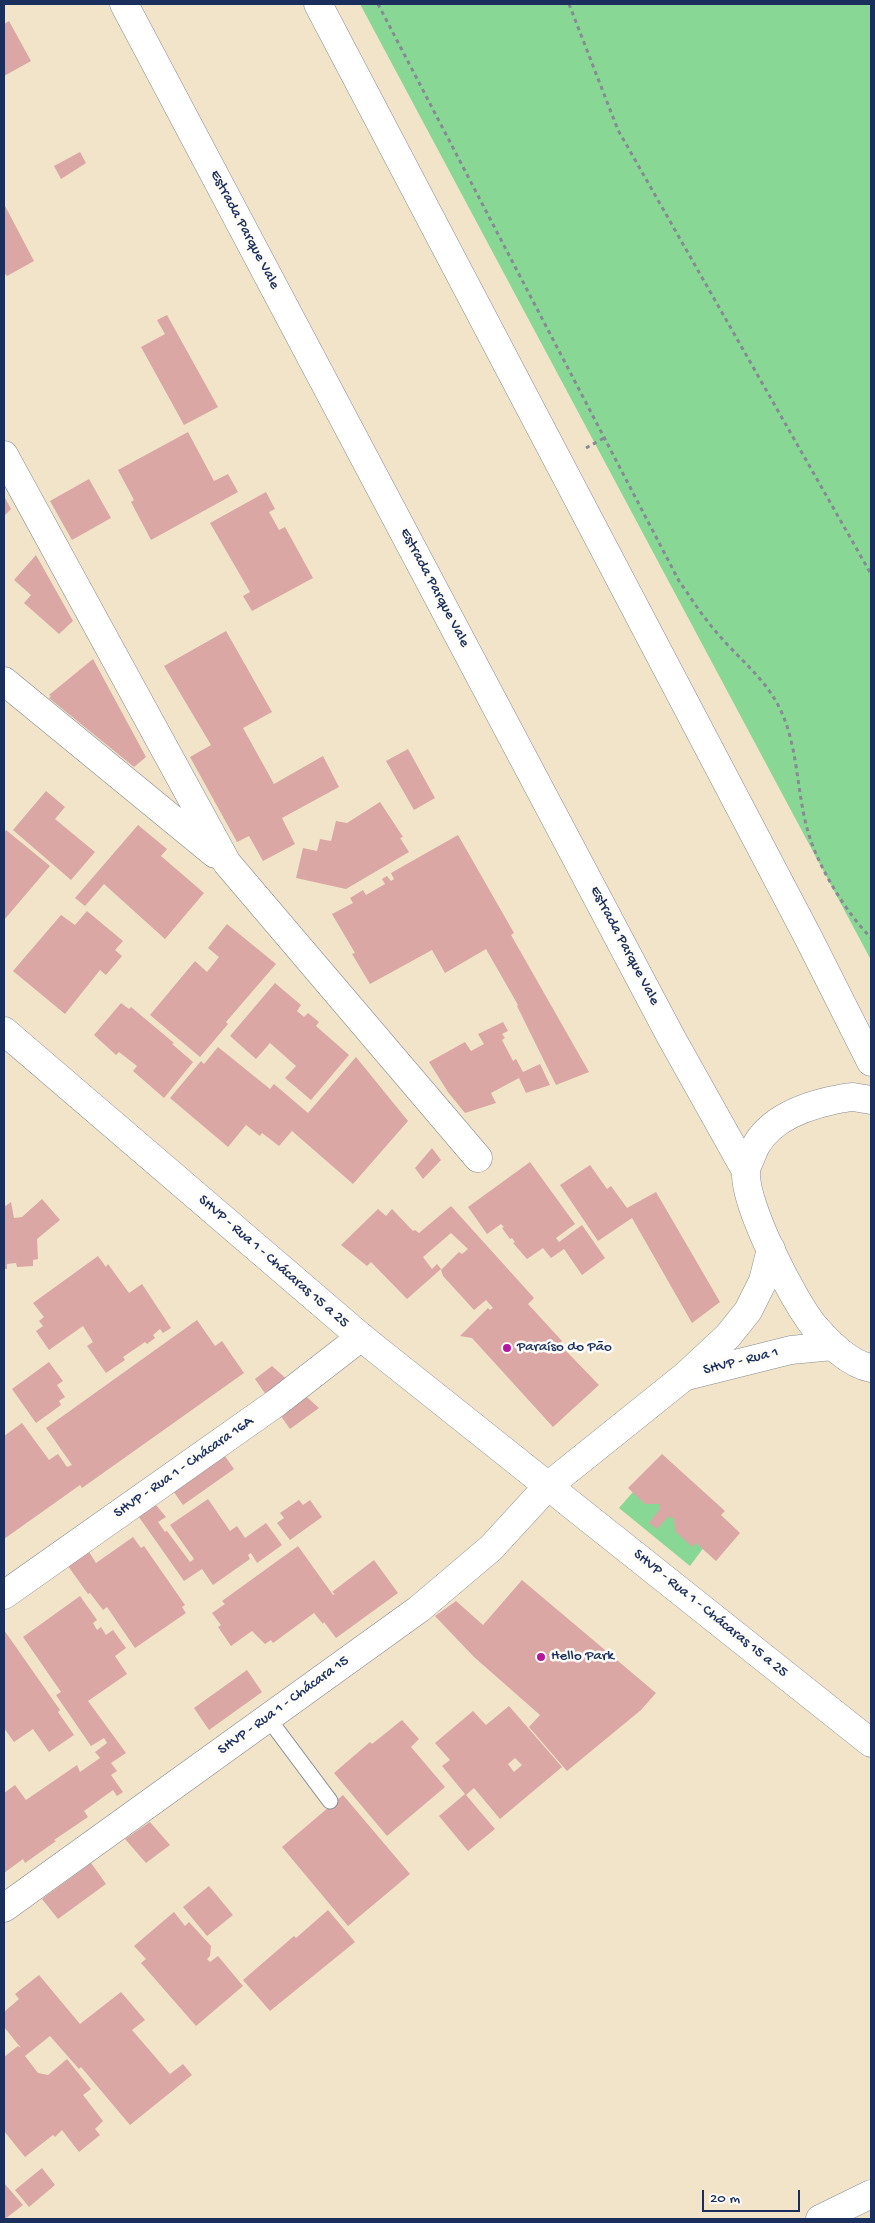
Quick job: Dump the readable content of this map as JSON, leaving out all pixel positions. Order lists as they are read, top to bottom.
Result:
{
  "streets": {
    "street": [
      "Estrada Parque Vale",
      "SHVP - Rua 1 - Chácaras 15 a 25",
      "SHVP - Rua 1",
      "SHVP - Rua 1 - Chácara 16A",
      "SHVP - Rua 1 - Chácara 15"
    ]
  },
  "crossings": [
    ["SHVP - Rua 1 - Chácaras 15 a 25", "SHVP - Rua 1 - Chácara 16A"],
    ["SHVP - Rua 1 - Chácaras 15 a 25", "SHVP - Rua 1 - Chácara 15"]
  ],
  "places": ["Paraíso do Pão", "Hello Park"],
  "scale_bar": "20 m"
}
